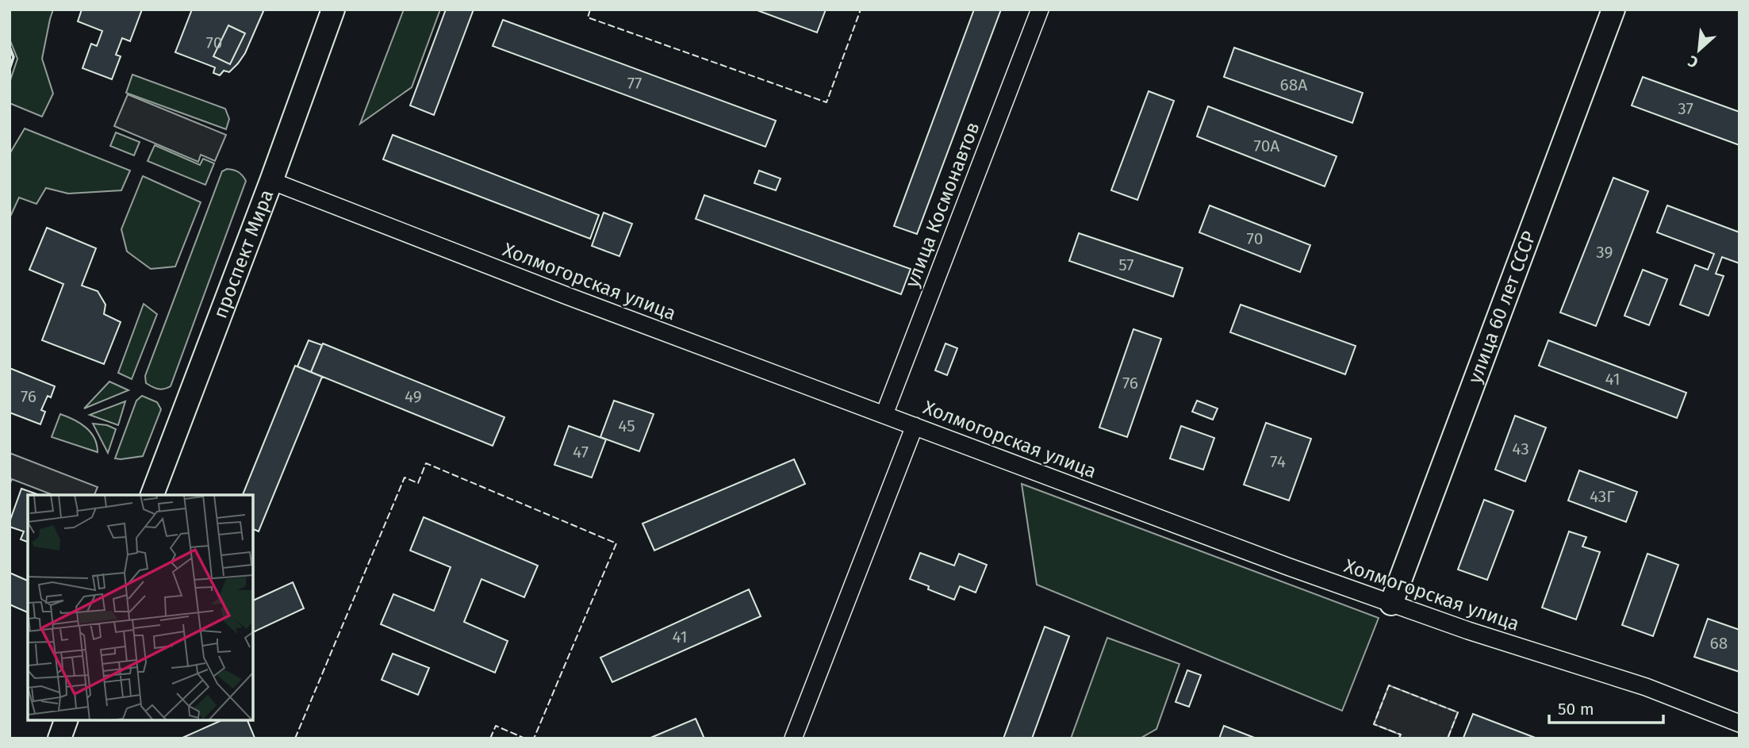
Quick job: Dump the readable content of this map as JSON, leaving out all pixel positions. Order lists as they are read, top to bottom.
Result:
{
  "streets": {
    "main road": ["проспект Мира", "улица 60 лет СССР"],
    "street": ["улица Космонавтов", "Холмогорская улица"]
  },
  "crossings": [
    ["улица Космонавтов", "Холмогорская улица"],
    ["проспект Мира", "Холмогорская улица"],
    ["Холмогорская улица", "улица 60 лет СССР"]
  ],
  "house_numbers": [
    "70",
    "77",
    "68А",
    "37",
    "70А",
    "70",
    "39",
    "57",
    "41",
    "76",
    "76",
    "49",
    "45",
    "43",
    "47",
    "74",
    "43Г",
    "41",
    "68"
  ],
  "scale_bar": "50 m",
  "north": "bottom left"
}
